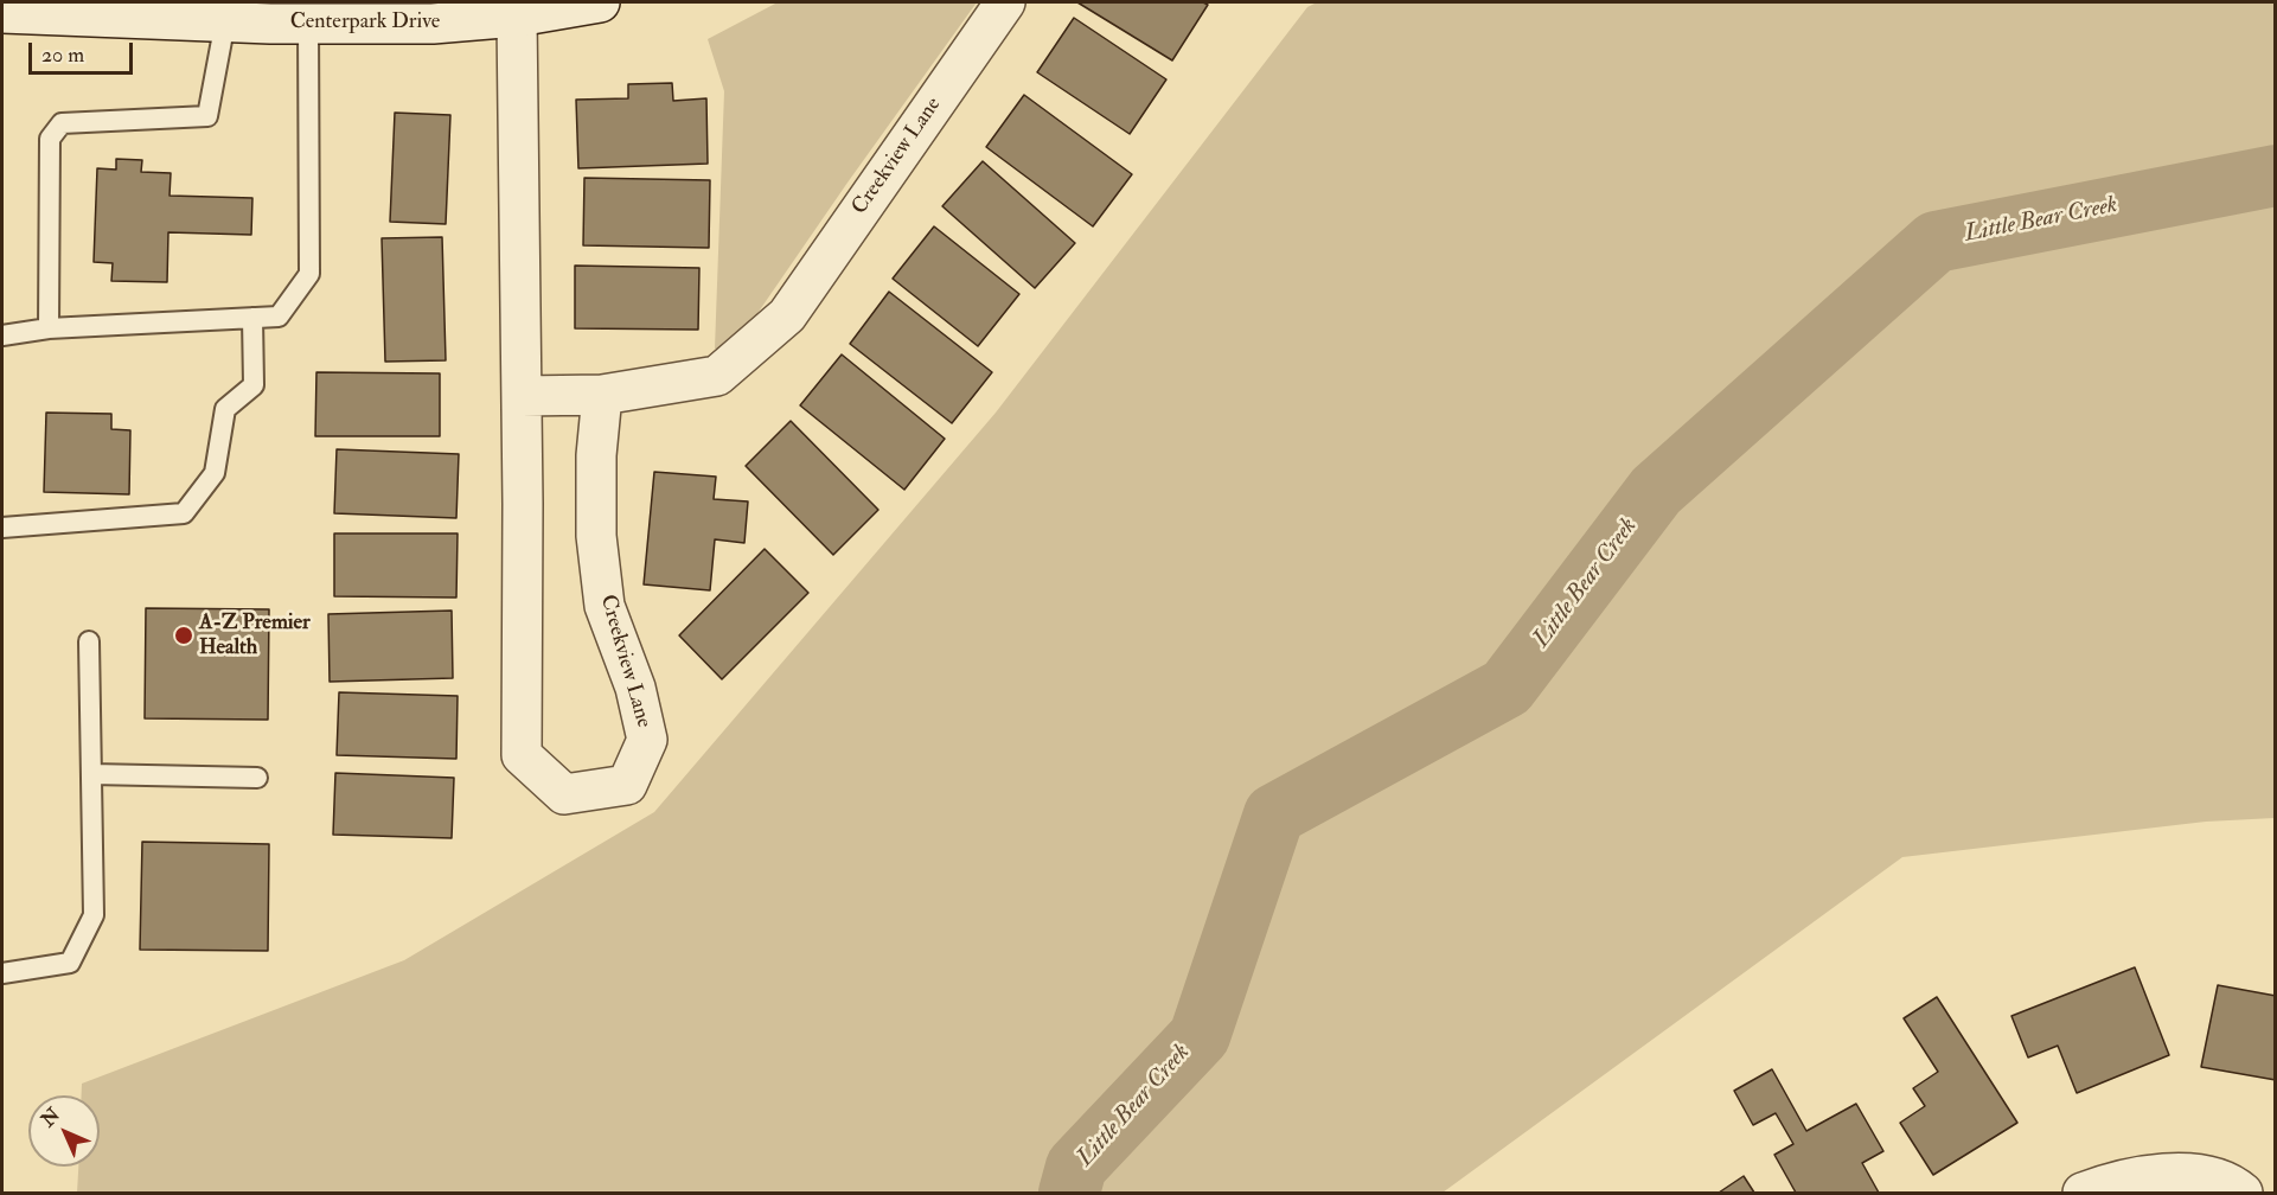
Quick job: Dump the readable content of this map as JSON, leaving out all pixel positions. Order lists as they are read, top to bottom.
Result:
{
  "streets": {
    "street": ["Centerpark Drive", "Creekview Lane"]
  },
  "crossings": [
    ["Centerpark Drive", "Creekview Lane"]
  ],
  "water": ["Little Bear Creek"],
  "places": ["A-Z Premier Health"],
  "scale_bar": "20 m",
  "north": "top left"
}
